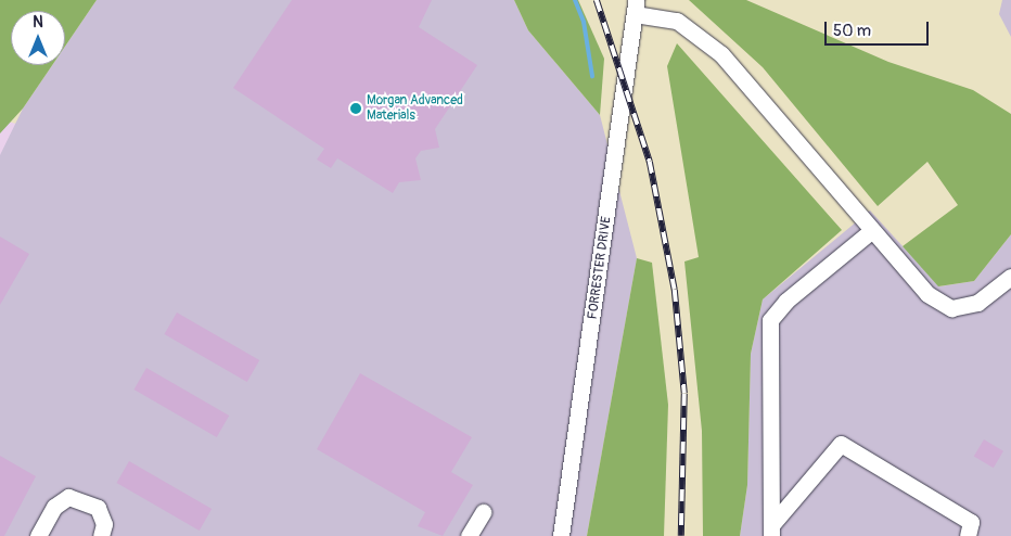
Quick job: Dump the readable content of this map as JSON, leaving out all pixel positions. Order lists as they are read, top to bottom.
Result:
{
  "streets": {
    "street": ["FORRESTER DRIVE"]
  },
  "places": ["Morgan Advanced Materials"],
  "scale_bar": "50 m",
  "north": "top"
}
